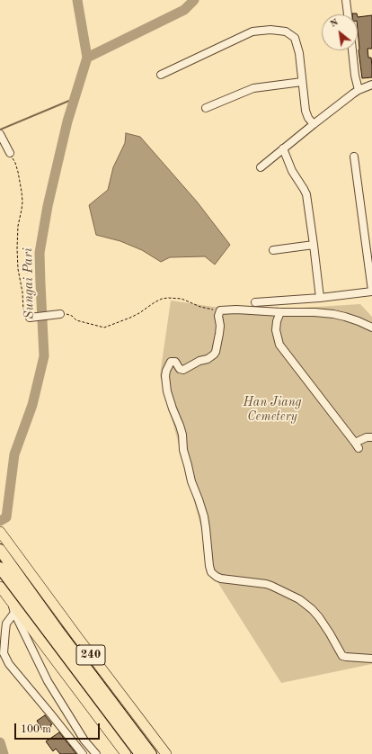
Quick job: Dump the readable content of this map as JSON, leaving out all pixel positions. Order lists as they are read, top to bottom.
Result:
{
  "streets": {
    "main road": ["240"]
  },
  "water": ["Sungai Pari"],
  "parks": ["Han Jiang Cemetery"],
  "scale_bar": "100 m",
  "north": "top left"
}
